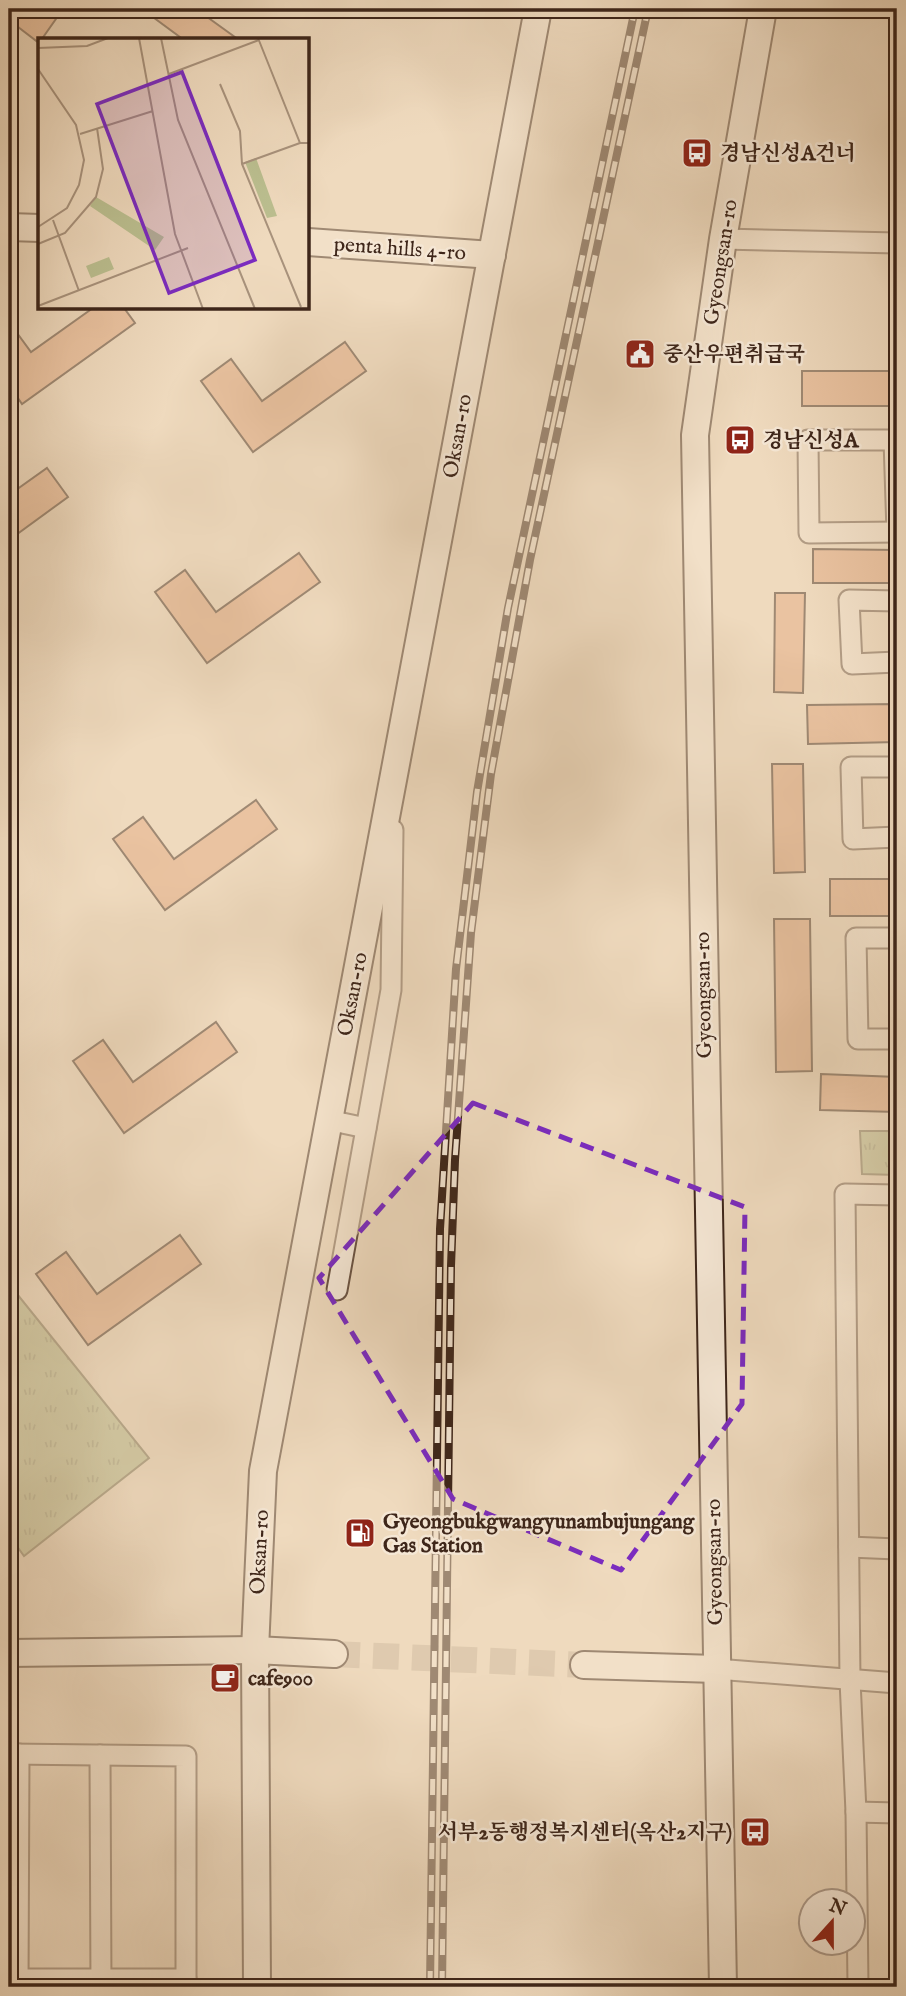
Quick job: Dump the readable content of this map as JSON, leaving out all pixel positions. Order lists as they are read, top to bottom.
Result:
{
  "streets": {
    "street": ["penta hills 4-ro", "Gyeongsan-ro", "Oksan-ro"]
  },
  "crossings": [
    ["penta hills 4-ro", "Oksan-ro"]
  ],
  "places": {
    "bus stop": ["경남신성A건너", "경남신성A", "서부2동행정복지센터(옥산2지구)"],
    "public building": ["중산우편취급국"],
    "fuel station": ["Gyeongbukgwangyunambujungang Gas Station"],
    "cafe": ["cafe900"]
  },
  "north": "top"
}
